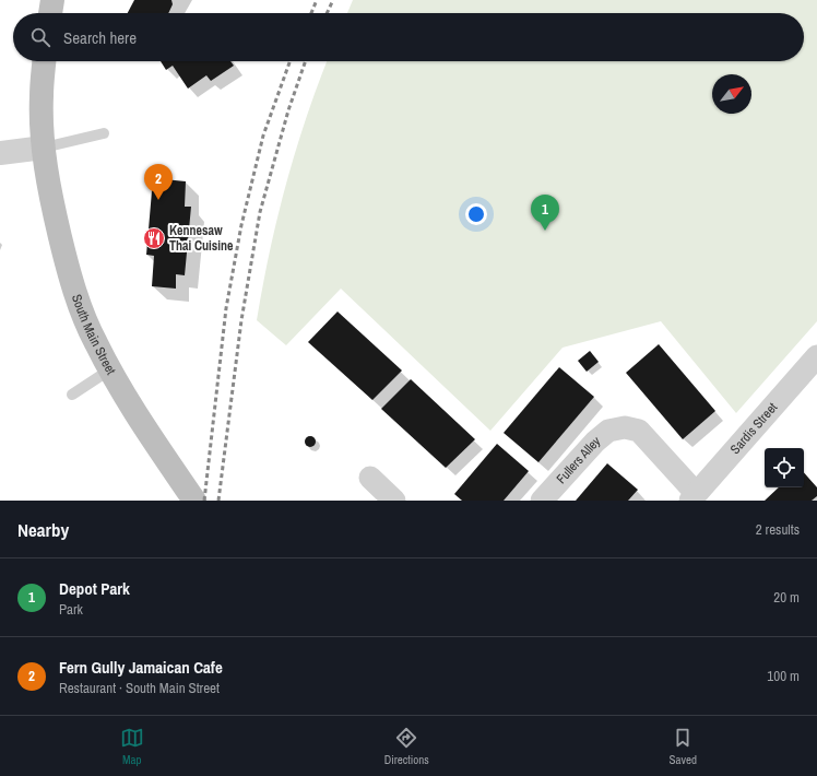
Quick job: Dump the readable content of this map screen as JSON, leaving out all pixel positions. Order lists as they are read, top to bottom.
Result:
{
  "streets": {
    "main road": ["South Main Street"],
    "street": ["Sardis Street", "Fullers Alley"]
  },
  "crossings": [
    ["Sardis Street", "Fullers Alley"]
  ],
  "places": {
    "restaurant": ["Kennesaw Thai Cuisine"]
  },
  "north": "top right",
  "page": {
    "search": "Search here",
    "pins": ["2", "1"],
    "heading": ["Nearby", "2 results"],
    "list": [
      {
        "mark": "1",
        "name": "Depot Park",
        "note": "Park",
        "value": "20 m"
      },
      {
        "mark": "2",
        "name": "Fern Gully Jamaican Cafe",
        "note": "Restaurant · South Main Street",
        "value": "100 m"
      }
    ],
    "nav": ["Map", "Directions", "Saved"]
  }
}
